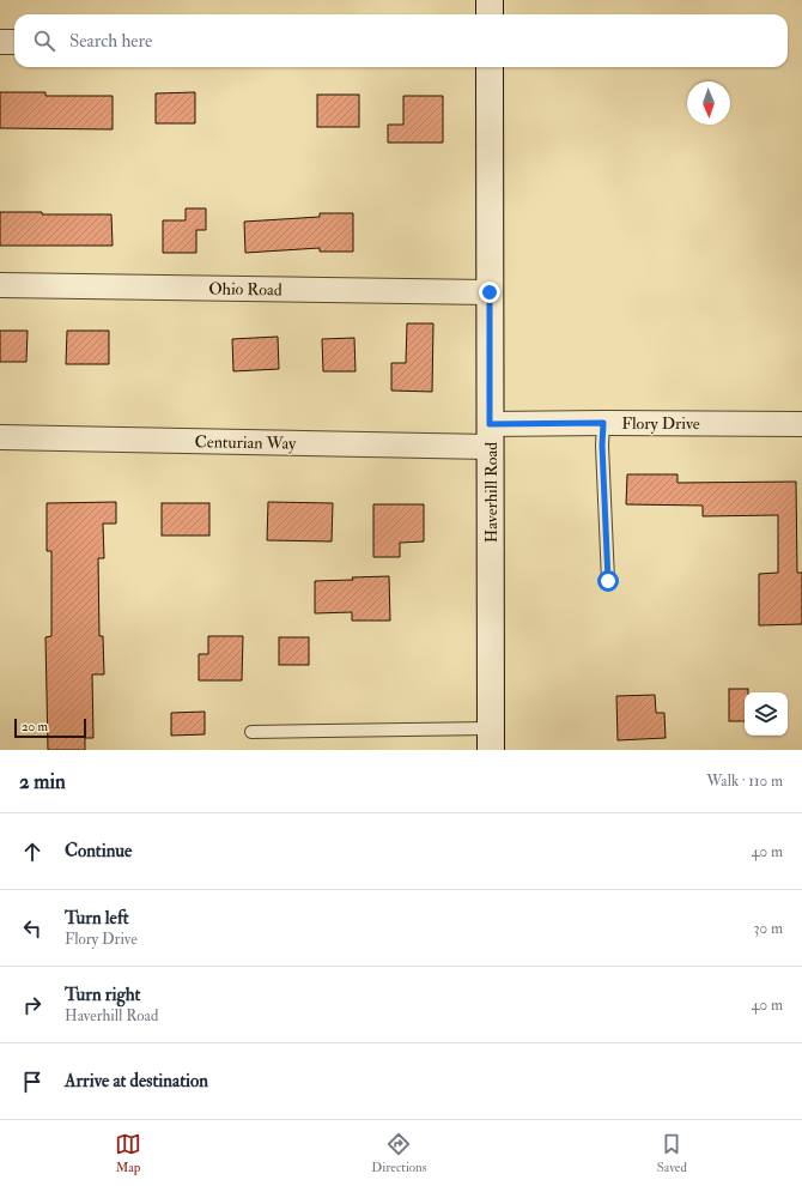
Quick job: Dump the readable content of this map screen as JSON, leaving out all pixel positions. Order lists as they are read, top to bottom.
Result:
{
  "streets": {
    "street": [
      "Ohio Road",
      "Flory Drive",
      "Centurian Way",
      "Haverhill Road"
    ]
  },
  "crossings": [
    ["Ohio Road", "Haverhill Road"],
    ["Flory Drive", "Centurian Way"],
    ["Flory Drive", "Haverhill Road"],
    ["Centurian Way", "Haverhill Road"]
  ],
  "scale_bar": "20 m",
  "north": "bottom",
  "page": {
    "search": "Search here",
    "scale": "20 m",
    "heading": ["2 min", "Walk · 110 m"],
    "list": [
      ["Continue", "40 m"],
      ["Turn left", "Flory Drive", "30 m"],
      ["Turn right", "Haverhill Road", "40 m"],
      "Arrive at destination"
    ],
    "nav": ["Map", "Directions", "Saved"]
  }
}
